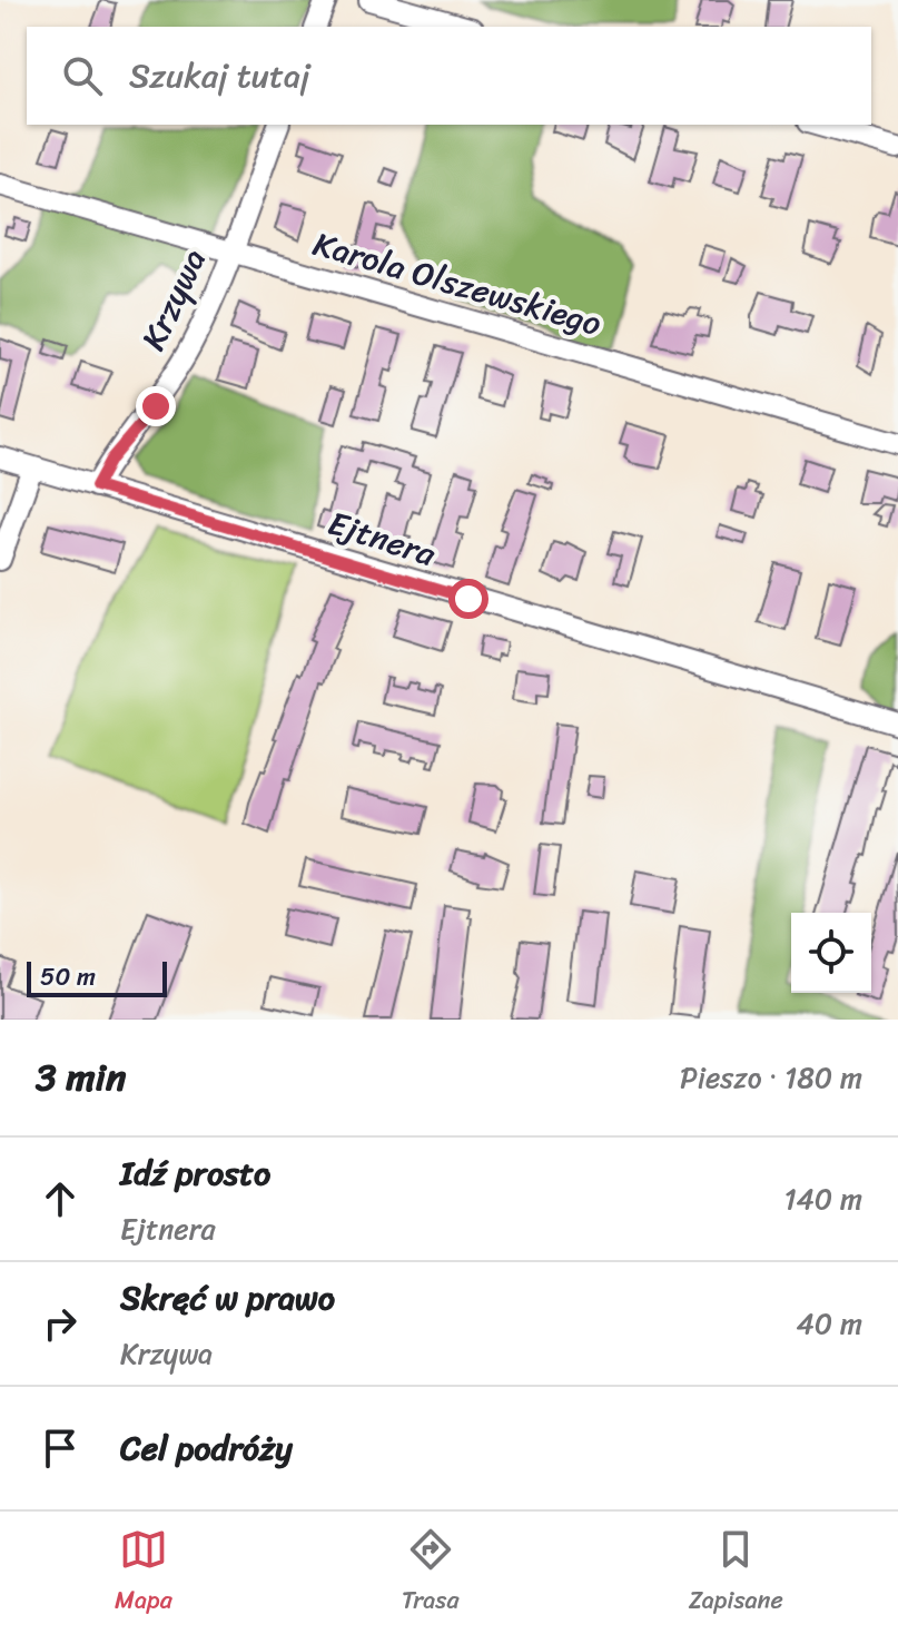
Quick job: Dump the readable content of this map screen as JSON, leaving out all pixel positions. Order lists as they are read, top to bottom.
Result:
{
  "streets": {
    "street": ["Karola Olszewskiego", "Krzywa", "Ejtnera"]
  },
  "crossings": [
    ["Karola Olszewskiego", "Krzywa"],
    ["Krzywa", "Ejtnera"]
  ],
  "scale_bar": "50 m",
  "page": {
    "search": "Szukaj tutaj",
    "scale": "50 m",
    "heading": ["3 min", "Pieszo · 180 m"],
    "list": [
      ["Idź prosto", "Ejtnera", "140 m"],
      ["Skręć w prawo", "Krzywa", "40 m"],
      "Cel podróży"
    ],
    "nav": ["Mapa", "Trasa", "Zapisane"]
  }
}
